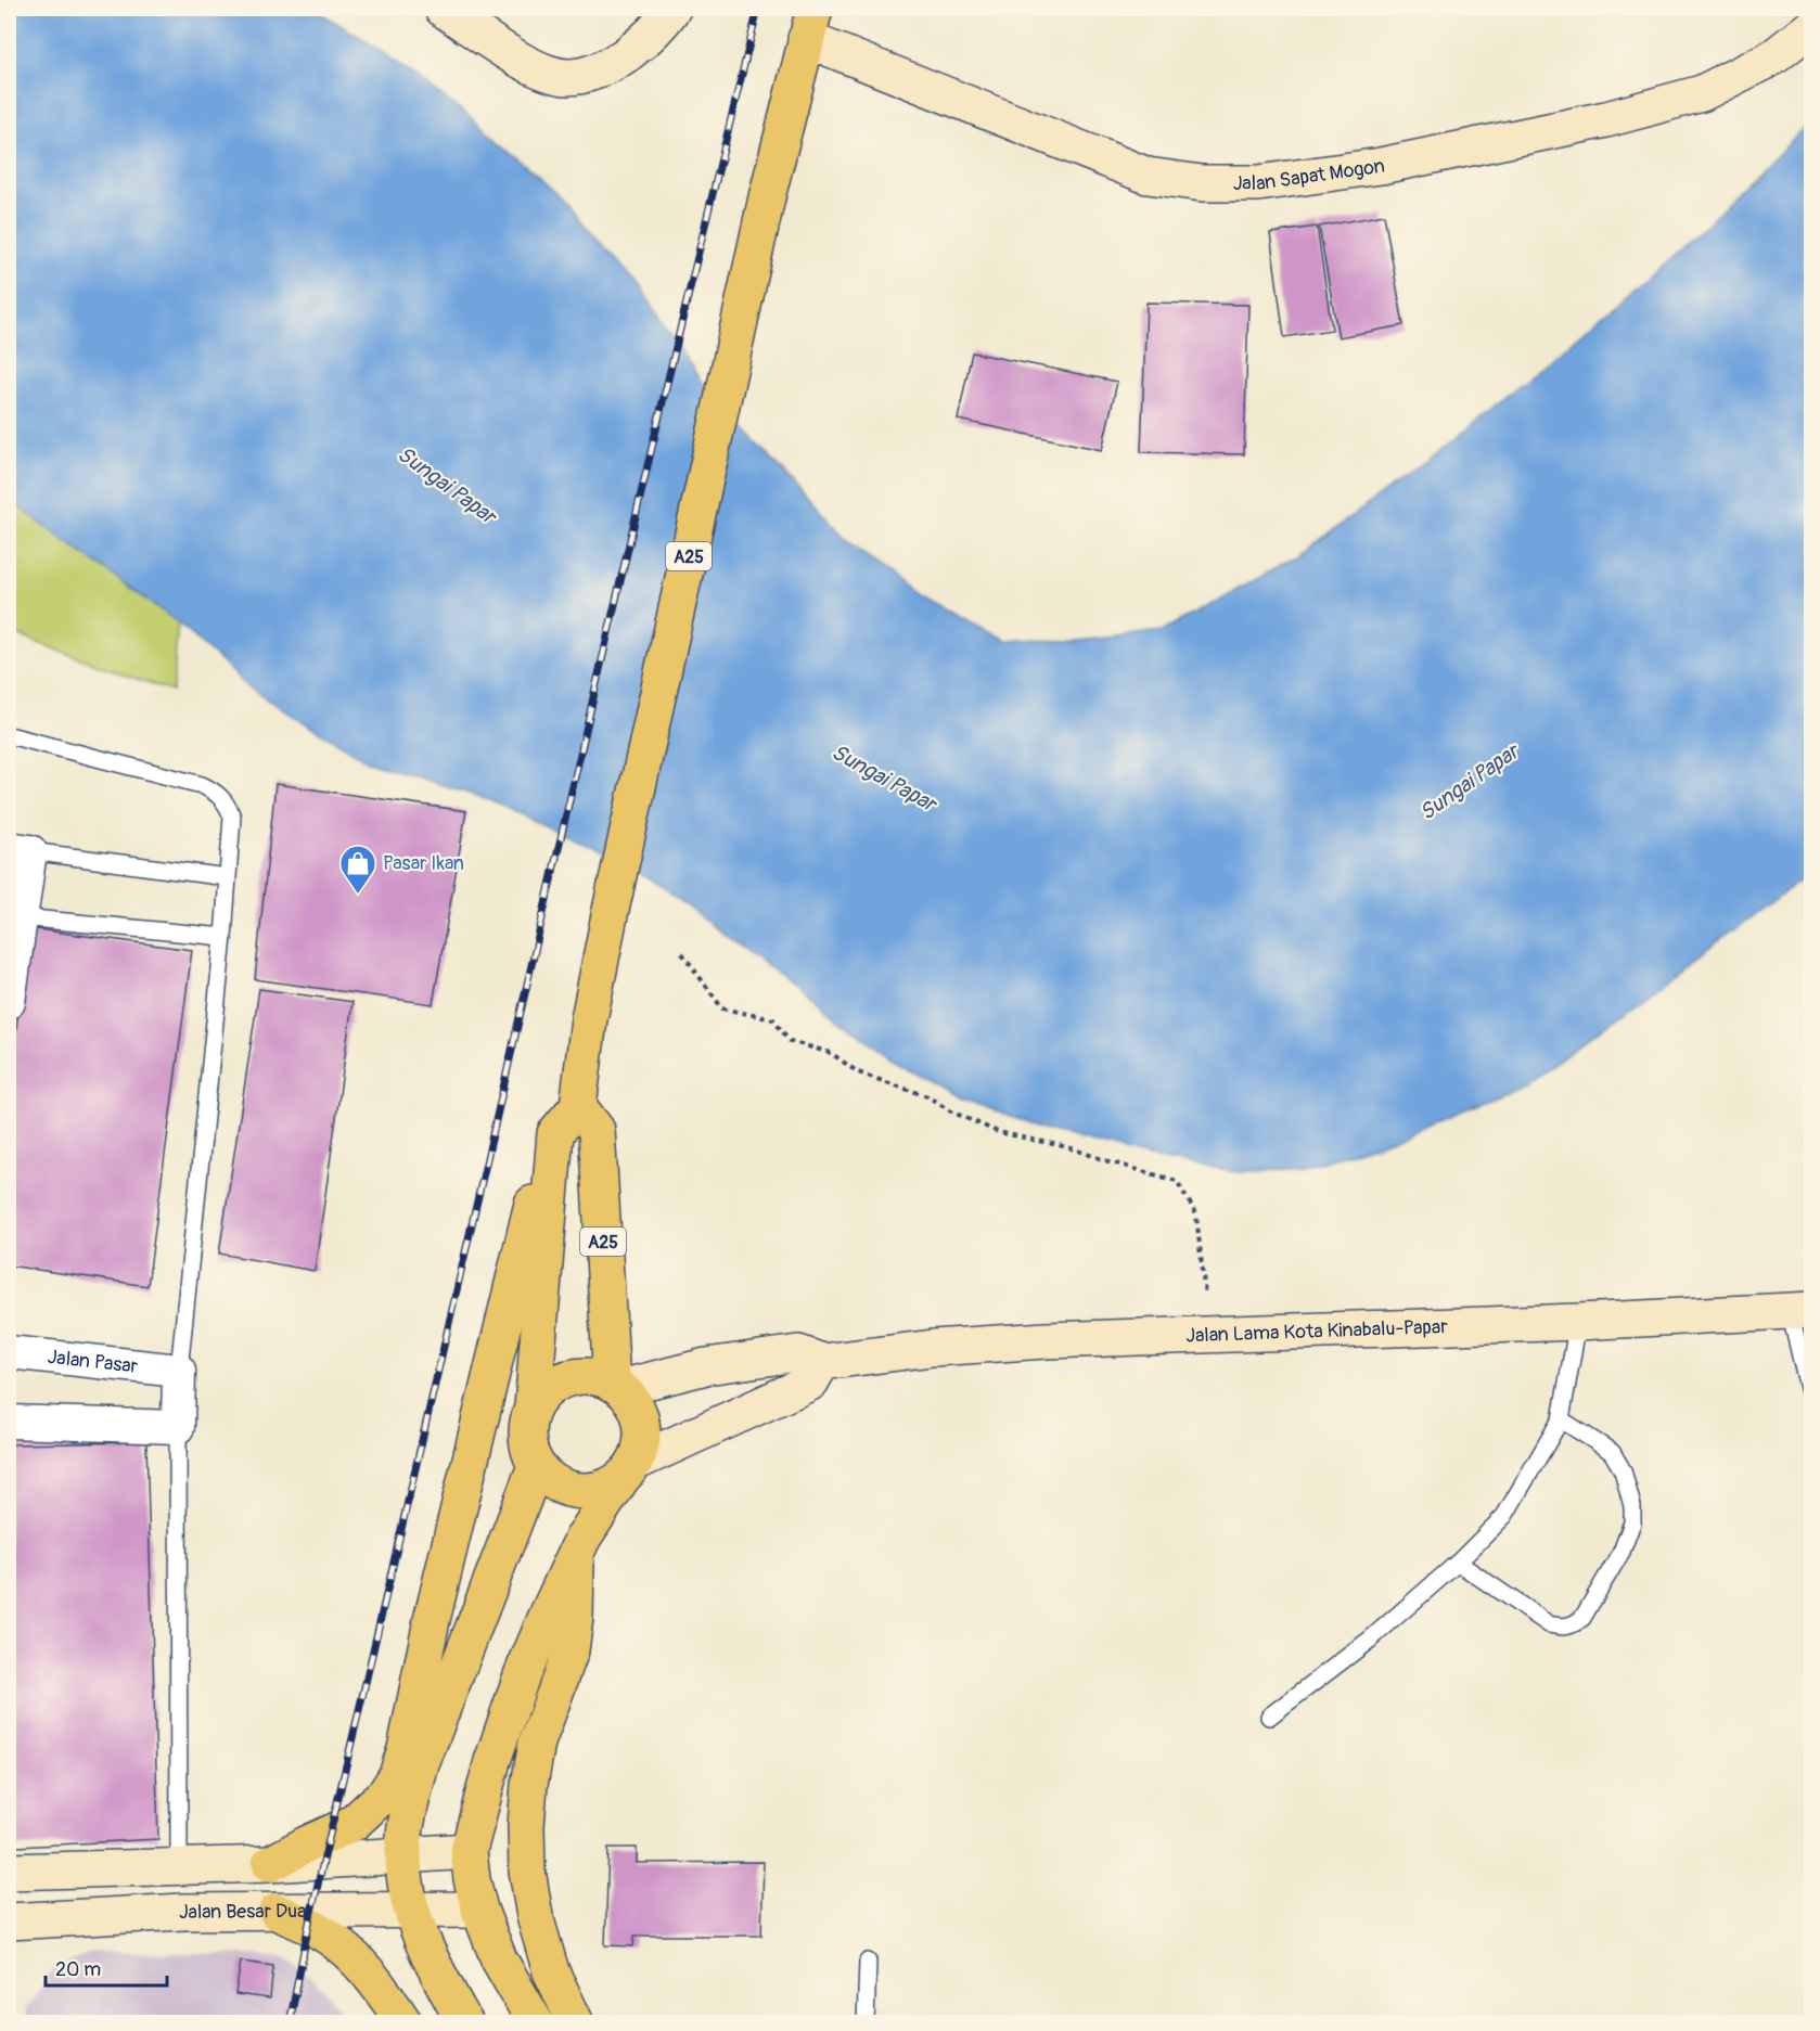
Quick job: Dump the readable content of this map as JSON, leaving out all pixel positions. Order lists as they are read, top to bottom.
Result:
{
  "streets": {
    "main road": [
      "Jalan Sapat Mogon",
      "A25",
      "Jalan Lama Kota Kinabalu-Papar",
      "Jalan Besar Dual"
    ],
    "street": ["Jalan Pasar"]
  },
  "crossings": [
    ["Jalan Sapat Mogon", "A25"]
  ],
  "water": ["Sungai Papar"],
  "places": {
    "shop": ["Pasar Ikan"]
  },
  "scale_bar": "20 m"
}
